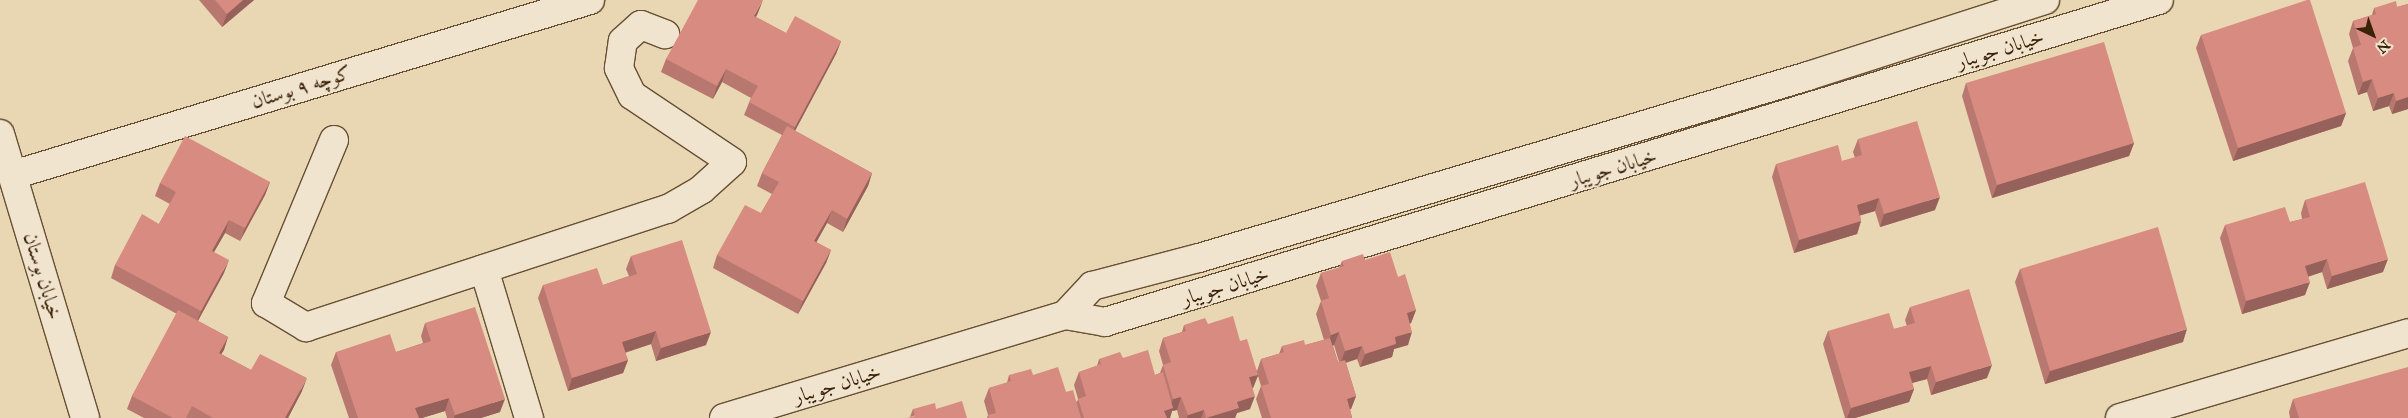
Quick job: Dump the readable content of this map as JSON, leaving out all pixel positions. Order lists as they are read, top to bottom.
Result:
{
  "streets": {
    "street": ["خیابان جویبار", "کوچه ۹ بوستان", "خیابان بوستان"]
  },
  "crossings": [
    ["کوچه ۹ بوستان", "خیابان بوستان"]
  ],
  "north": "bottom right"
}
